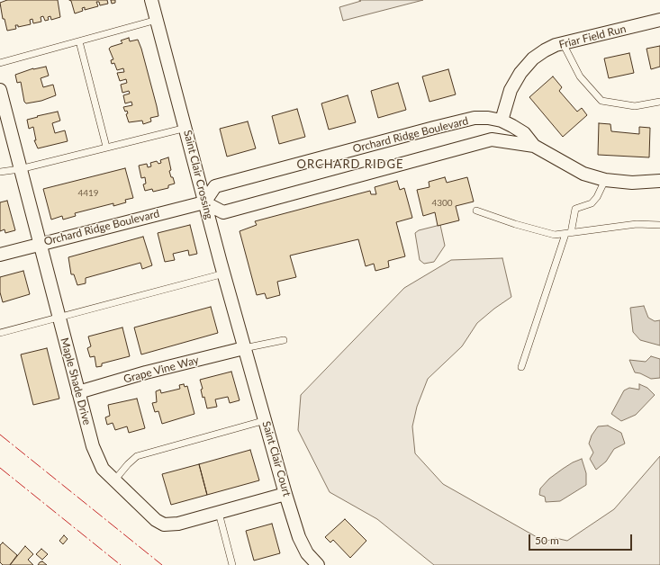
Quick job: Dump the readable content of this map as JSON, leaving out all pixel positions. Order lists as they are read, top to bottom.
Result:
{
  "streets": {
    "street": [
      "Friar Field Run",
      "Orchard Ridge Boulevard",
      "Saint Clair Crossing",
      "Grape Vine Way",
      "Maple Shade Drive",
      "Saint Clair Court"
    ]
  },
  "crossings": [
    ["Friar Field Run", "Orchard Ridge Boulevard"],
    ["Orchard Ridge Boulevard", "Saint Clair Crossing"],
    ["Orchard Ridge Boulevard", "Maple Shade Drive"],
    ["Saint Clair Crossing", "Grape Vine Way"],
    ["Saint Clair Crossing", "Saint Clair Court"],
    ["Grape Vine Way", "Maple Shade Drive"],
    ["Grape Vine Way", "Saint Clair Court"],
    ["Maple Shade Drive", "Saint Clair Court"]
  ],
  "districts": ["ORCHARD RIDGE"],
  "house_numbers": ["4419", "4300"],
  "scale_bar": "50 m"
}
